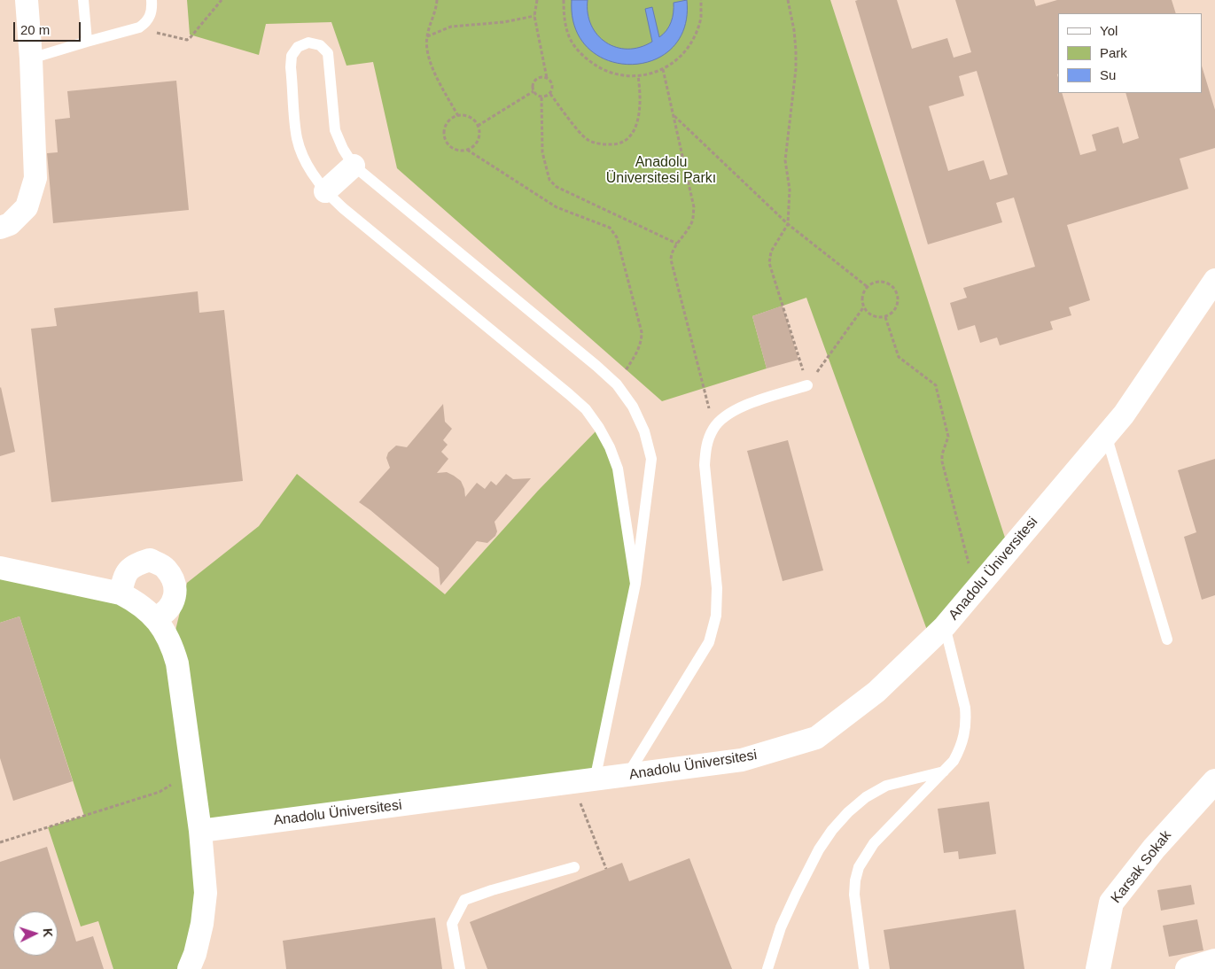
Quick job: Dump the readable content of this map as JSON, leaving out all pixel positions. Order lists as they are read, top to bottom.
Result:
{
  "streets": {
    "main road": ["Karsak Sokak"],
    "street": ["Anadolu Üniversitesi"]
  },
  "parks": ["Anadolu Üniversitesi Parkı"],
  "legend": ["Yol", "Park", "Su"],
  "scale_bar": "20 m",
  "north": "right"
}
